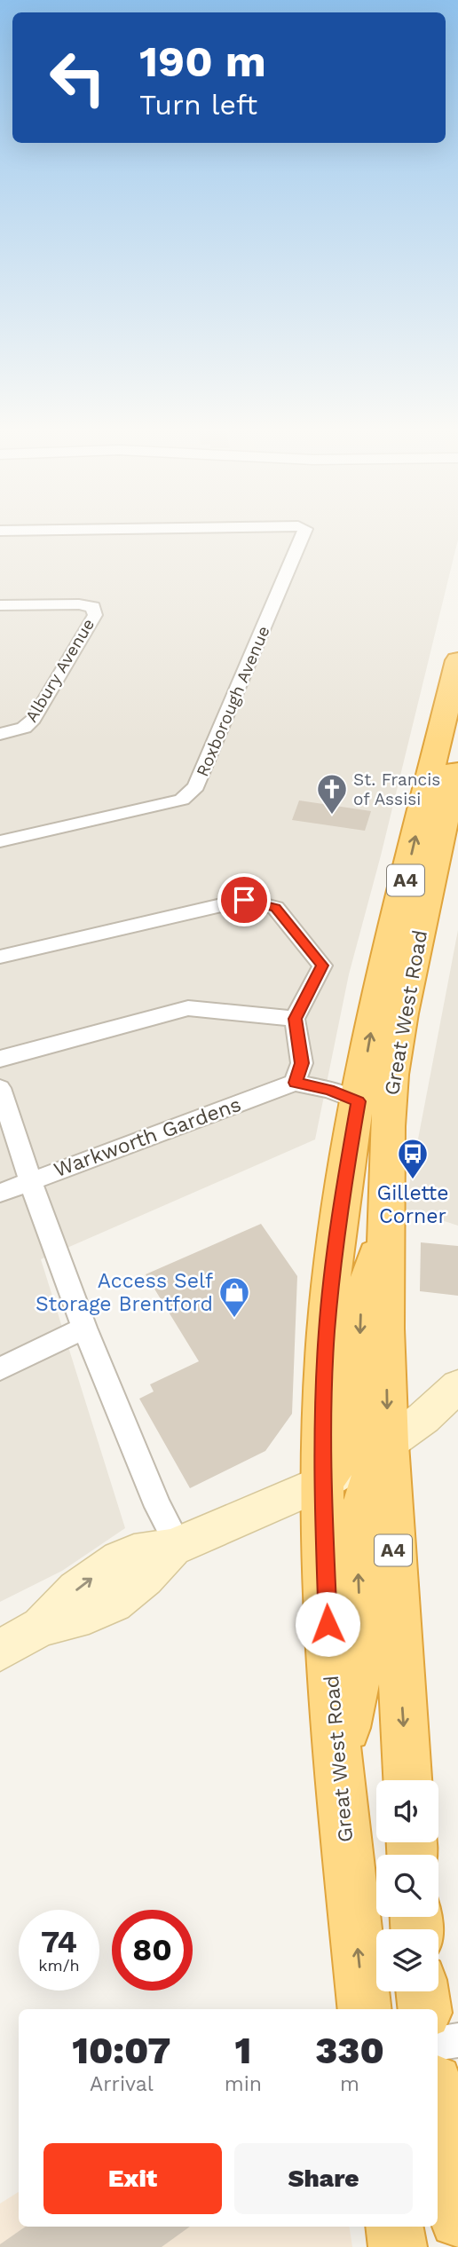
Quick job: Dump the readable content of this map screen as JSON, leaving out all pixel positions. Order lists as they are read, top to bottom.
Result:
{
  "streets": {
    "highway": ["A4", "Great West Road"],
    "street": ["Albury Avenue", "Roxborough Avenue", "Warkworth Gardens"]
  },
  "crossings": [
    ["A4", "Great West Road"]
  ],
  "places": {
    "church": ["St. Francis of Assisi"],
    "bus stop": ["Gillette Corner"],
    "shop": ["Access Self Storage Brentford"]
  },
  "page": {
    "turn": ["190 m", "Turn left"],
    "speed": "74 km/h",
    "limit": "80",
    "eta": [
      "10:07",
      "Arrival",
      "1",
      "min",
      "330",
      "m"
    ],
    "buttons": ["Exit", "Share"]
  }
}
